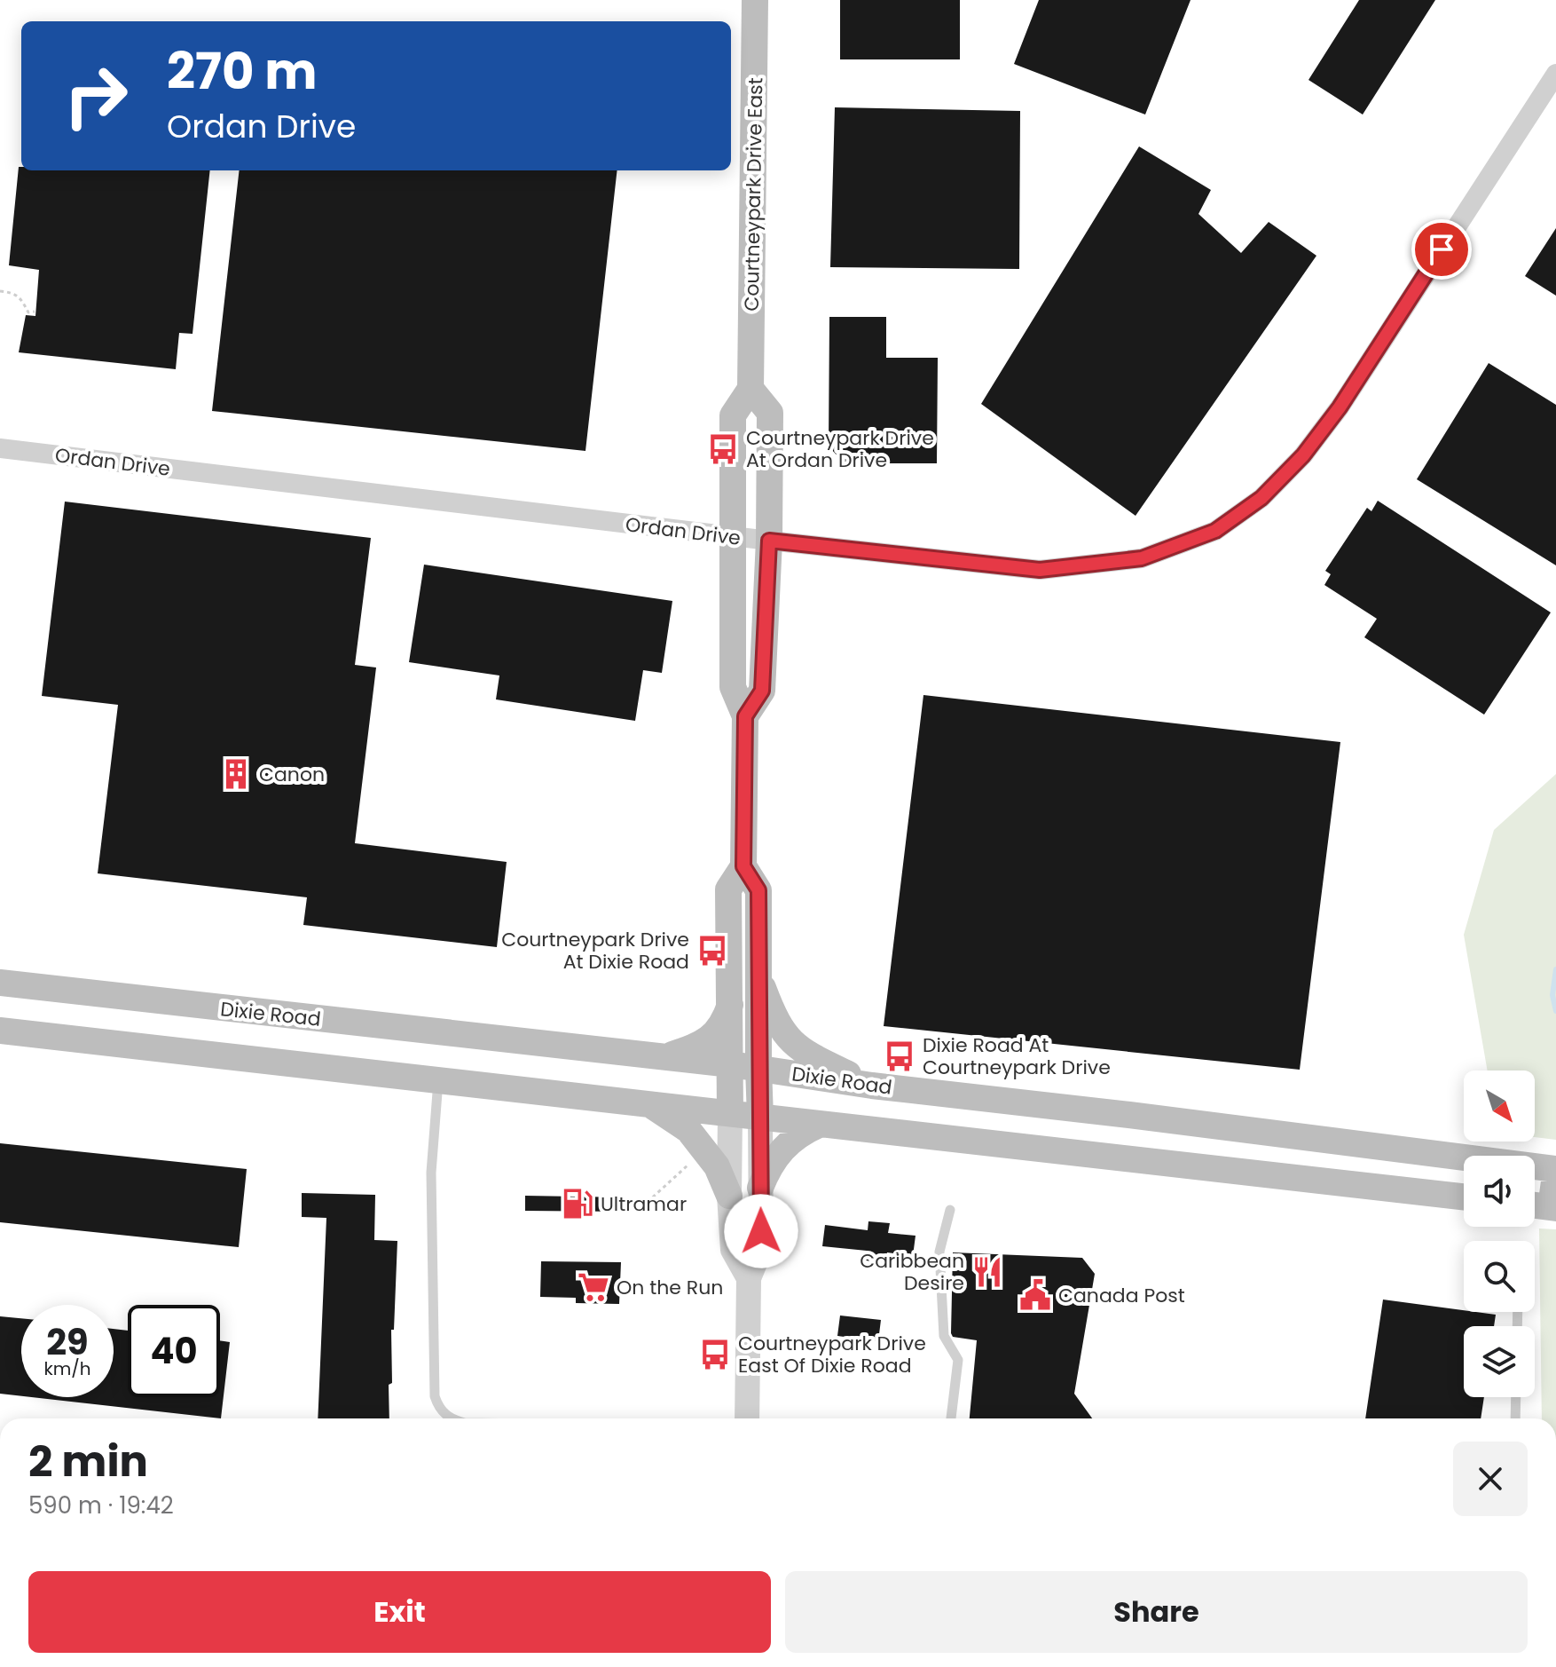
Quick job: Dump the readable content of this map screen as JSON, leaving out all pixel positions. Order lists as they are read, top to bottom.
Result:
{
  "streets": {
    "main road": ["Courtneypark Drive East", "Dixie Road"],
    "street": ["Ordan Drive"]
  },
  "crossings": [
    ["Courtneypark Drive East", "Ordan Drive"],
    ["Courtneypark Drive East", "Dixie Road"]
  ],
  "places": {
    "bus stop": [
      "Courtneypark Drive At Ordan Drive",
      "Courtneypark Drive At Dixie Road",
      "Dixie Road At Courtneypark Drive",
      "Courtneypark Drive East Of Dixie Road"
    ],
    "building": ["Canon"],
    "fuel station": ["Ultramar"],
    "restaurant": ["Caribbean Desire"],
    "supermarket": ["On the Run"],
    "public building": ["Canada Post"]
  },
  "north": "bottom right",
  "page": {
    "turn": ["270 m", "Ordan Drive"],
    "speed": "29 km/h",
    "limit": "40",
    "heading": ["2 min", "590 m · 19:42"],
    "buttons": ["Exit", "Share"]
  }
}
